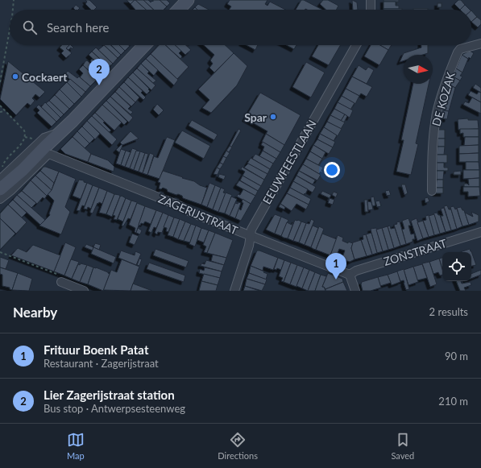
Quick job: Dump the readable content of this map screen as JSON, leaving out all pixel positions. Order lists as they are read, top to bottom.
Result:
{
  "streets": {
    "street": [
      "DE KOZAK",
      "EEUWFEESTLAAN",
      "ZAGERIJSTRAAT",
      "ZONSTRAAT"
    ]
  },
  "crossings": [
    ["EEUWFEESTLAAN", "ZAGERIJSTRAAT"],
    ["ZAGERIJSTRAAT", "ZONSTRAAT"]
  ],
  "places": ["Cockaert", "Spar"],
  "north": "right",
  "page": {
    "search": "Search here",
    "pins": ["2", "1"],
    "heading": ["Nearby", "2 results"],
    "list": [
      {
        "mark": "1",
        "name": "Frituur Boenk Patat",
        "note": "Restaurant · Zagerijstraat",
        "value": "90 m"
      },
      {
        "mark": "2",
        "name": "Lier Zagerijstraat station",
        "note": "Bus stop · Antwerpsesteenweg",
        "value": "210 m"
      }
    ],
    "nav": ["Map", "Directions", "Saved"]
  }
}
